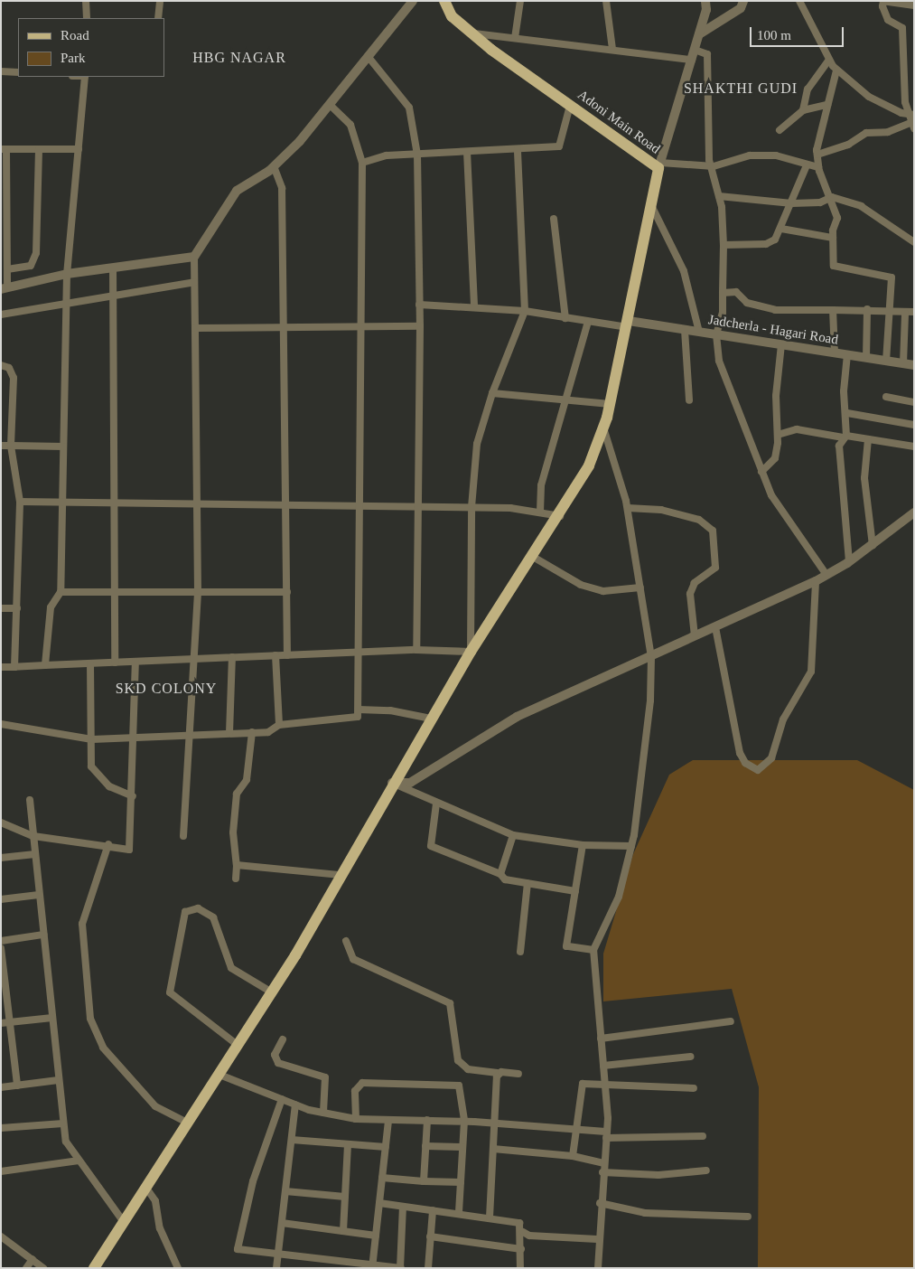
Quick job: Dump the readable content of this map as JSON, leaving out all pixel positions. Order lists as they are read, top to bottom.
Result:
{
  "streets": {
    "main road": ["Adoni Main Road"],
    "street": ["Jadcherla - Hagari Road"]
  },
  "crossings": [
    ["Adoni Main Road", "Jadcherla - Hagari Road"]
  ],
  "districts": ["HBG NAGAR", "SHAKTHI GUDI", "SKD COLONY"],
  "legend": ["Road", "Park"],
  "scale_bar": "100 m"
}
